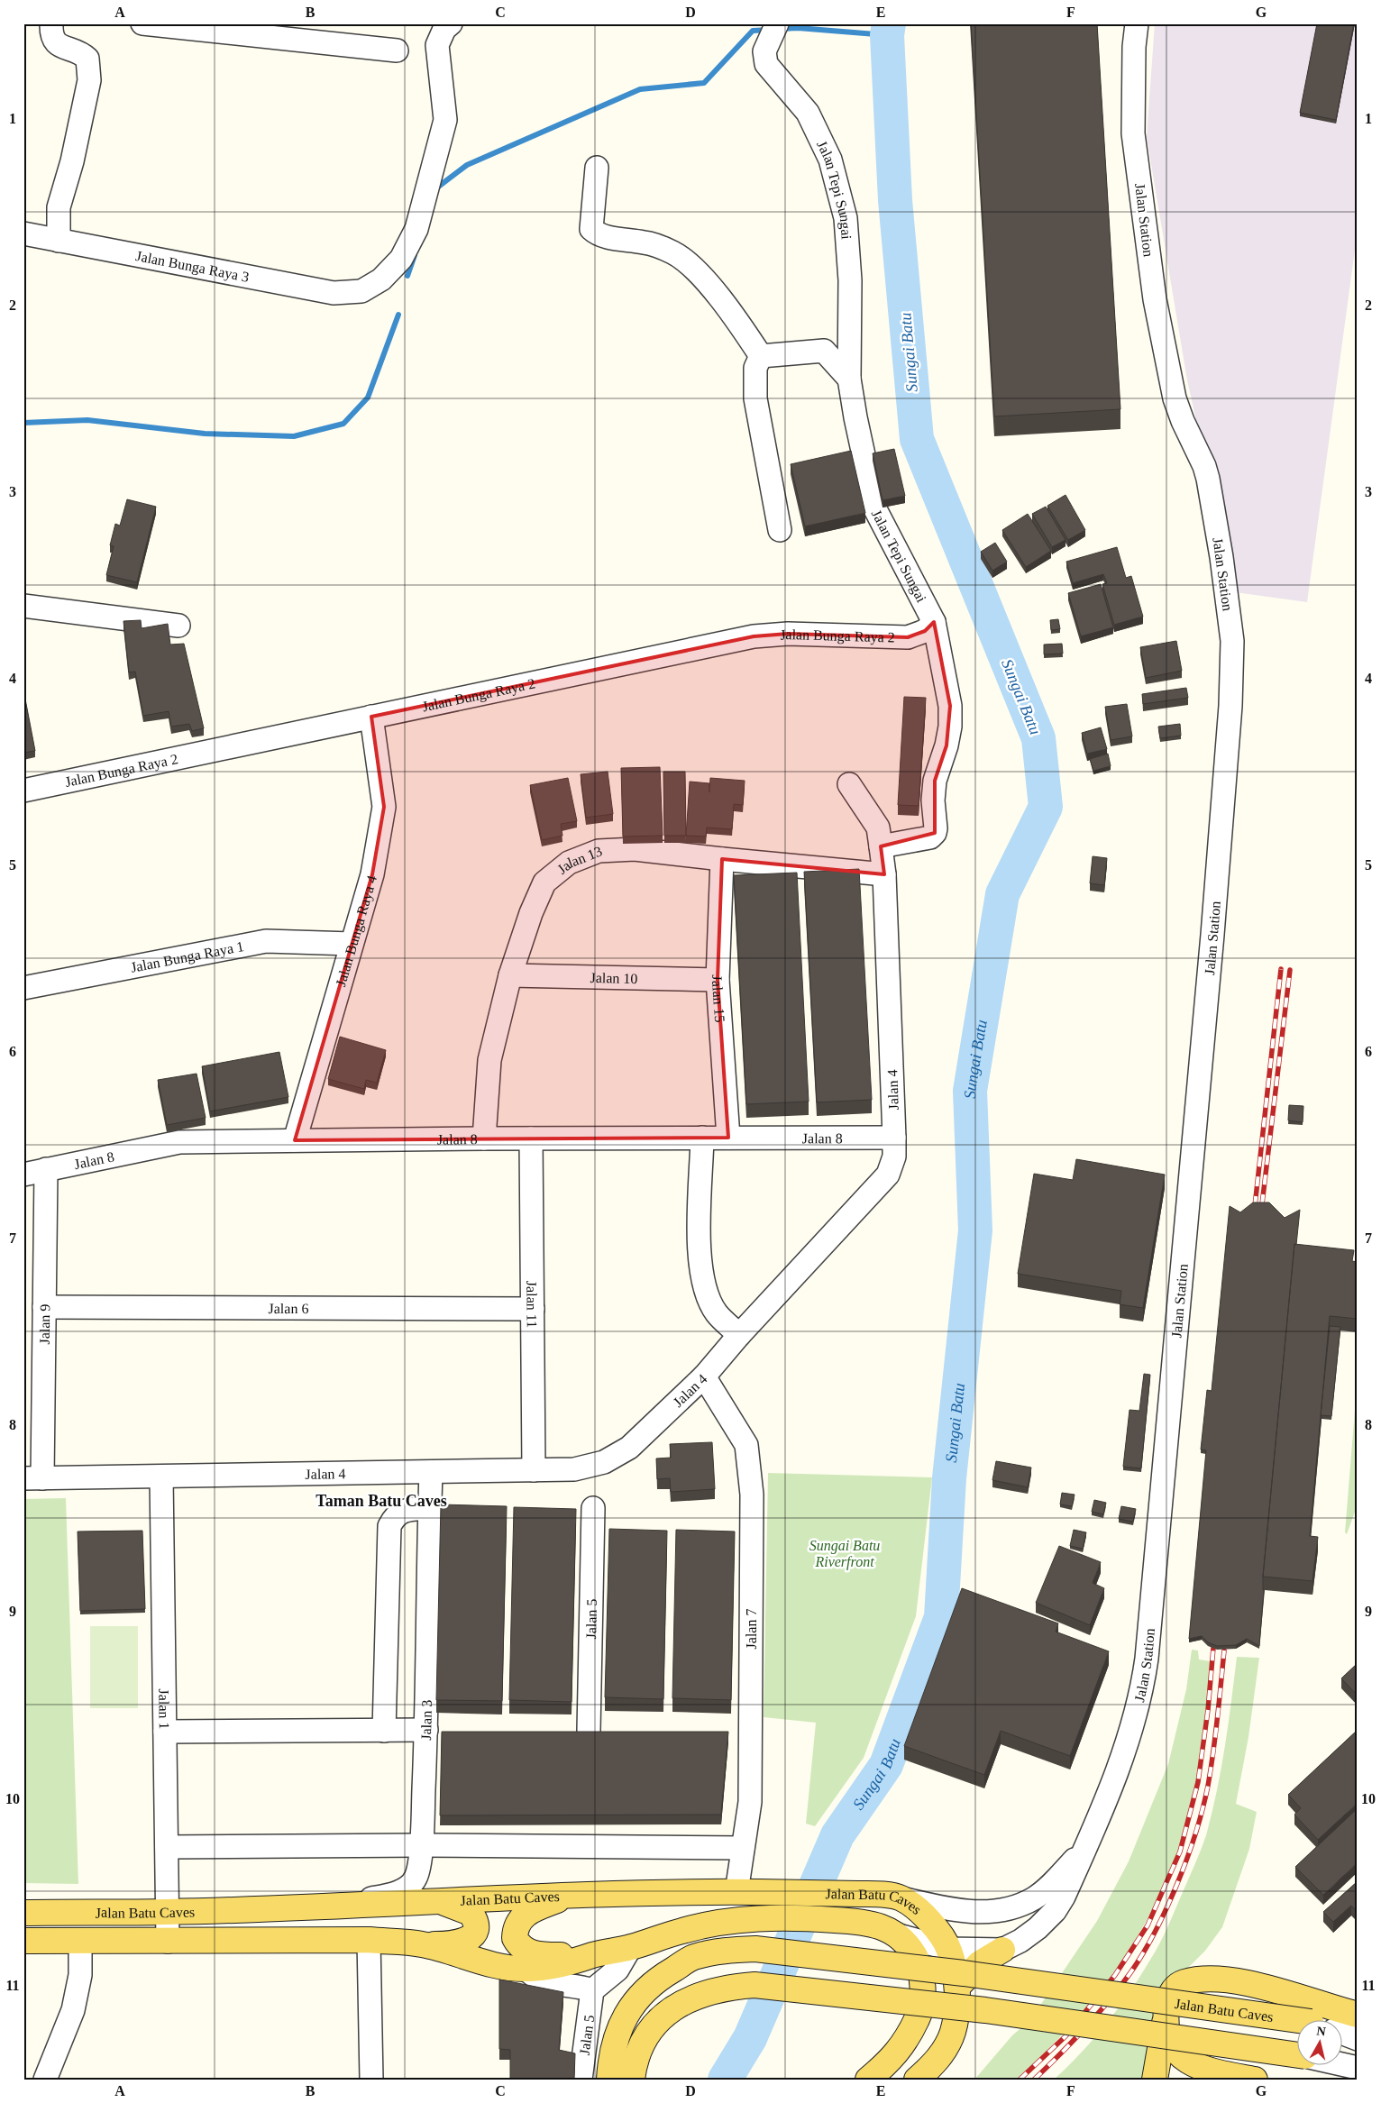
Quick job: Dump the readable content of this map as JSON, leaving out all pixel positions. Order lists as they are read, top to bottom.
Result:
{
  "streets": {
    "main road": ["Jalan Batu Caves"],
    "street": [
      "Jalan Tepi Sungai",
      "Jalan Station",
      "Jalan Bunga Raya 3",
      "Jalan Bunga Raya 2",
      "Jalan 13",
      "Jalan Bunga Raya 4",
      "Jalan Bunga Raya 1",
      "Jalan 10",
      "Jalan 15",
      "Jalan 4",
      "Jalan 8",
      "Jalan 11",
      "Jalan 6",
      "Jalan 9",
      "Jalan 5",
      "Jalan 7",
      "Jalan 1",
      "Jalan 3"
    ]
  },
  "crossings": [
    ["Jalan Tepi Sungai", "Jalan Bunga Raya 2"],
    ["Jalan Tepi Sungai", "Jalan 4"],
    ["Jalan Station", "Jalan Batu Caves"],
    ["Jalan Bunga Raya 2", "Jalan Bunga Raya 4"],
    ["Jalan 13", "Jalan 10"],
    ["Jalan 13", "Jalan 15"],
    ["Jalan 13", "Jalan 4"],
    ["Jalan 13", "Jalan 8"],
    ["Jalan Bunga Raya 4", "Jalan Bunga Raya 1"],
    ["Jalan Bunga Raya 4", "Jalan 8"],
    ["Jalan 10", "Jalan 15"],
    ["Jalan 15", "Jalan 8"],
    ["Jalan 4", "Jalan 8"],
    ["Jalan 4", "Jalan 11"],
    ["Jalan 4", "Jalan 9"],
    ["Jalan 4", "Jalan 7"],
    ["Jalan 4", "Jalan 1"],
    ["Jalan 4", "Jalan 3"],
    ["Jalan 8", "Jalan 11"],
    ["Jalan 8", "Jalan 9"],
    ["Jalan 11", "Jalan 6"],
    ["Jalan 6", "Jalan 9"],
    ["Jalan 7", "Jalan Batu Caves"],
    ["Jalan 1", "Jalan Batu Caves"],
    ["Jalan 3", "Jalan Batu Caves"]
  ],
  "districts": ["Taman Batu Caves"],
  "water": ["Sungai Batu"],
  "parks": ["Sungai Batu Riverfront"],
  "north": "top",
  "grid": {
    "columns": [
      "A",
      "B",
      "C",
      "D",
      "E",
      "F",
      "G"
    ],
    "rows": [
      "1",
      "2",
      "3",
      "4",
      "5",
      "6",
      "7",
      "8",
      "9",
      "10",
      "11"
    ]
  }
}
